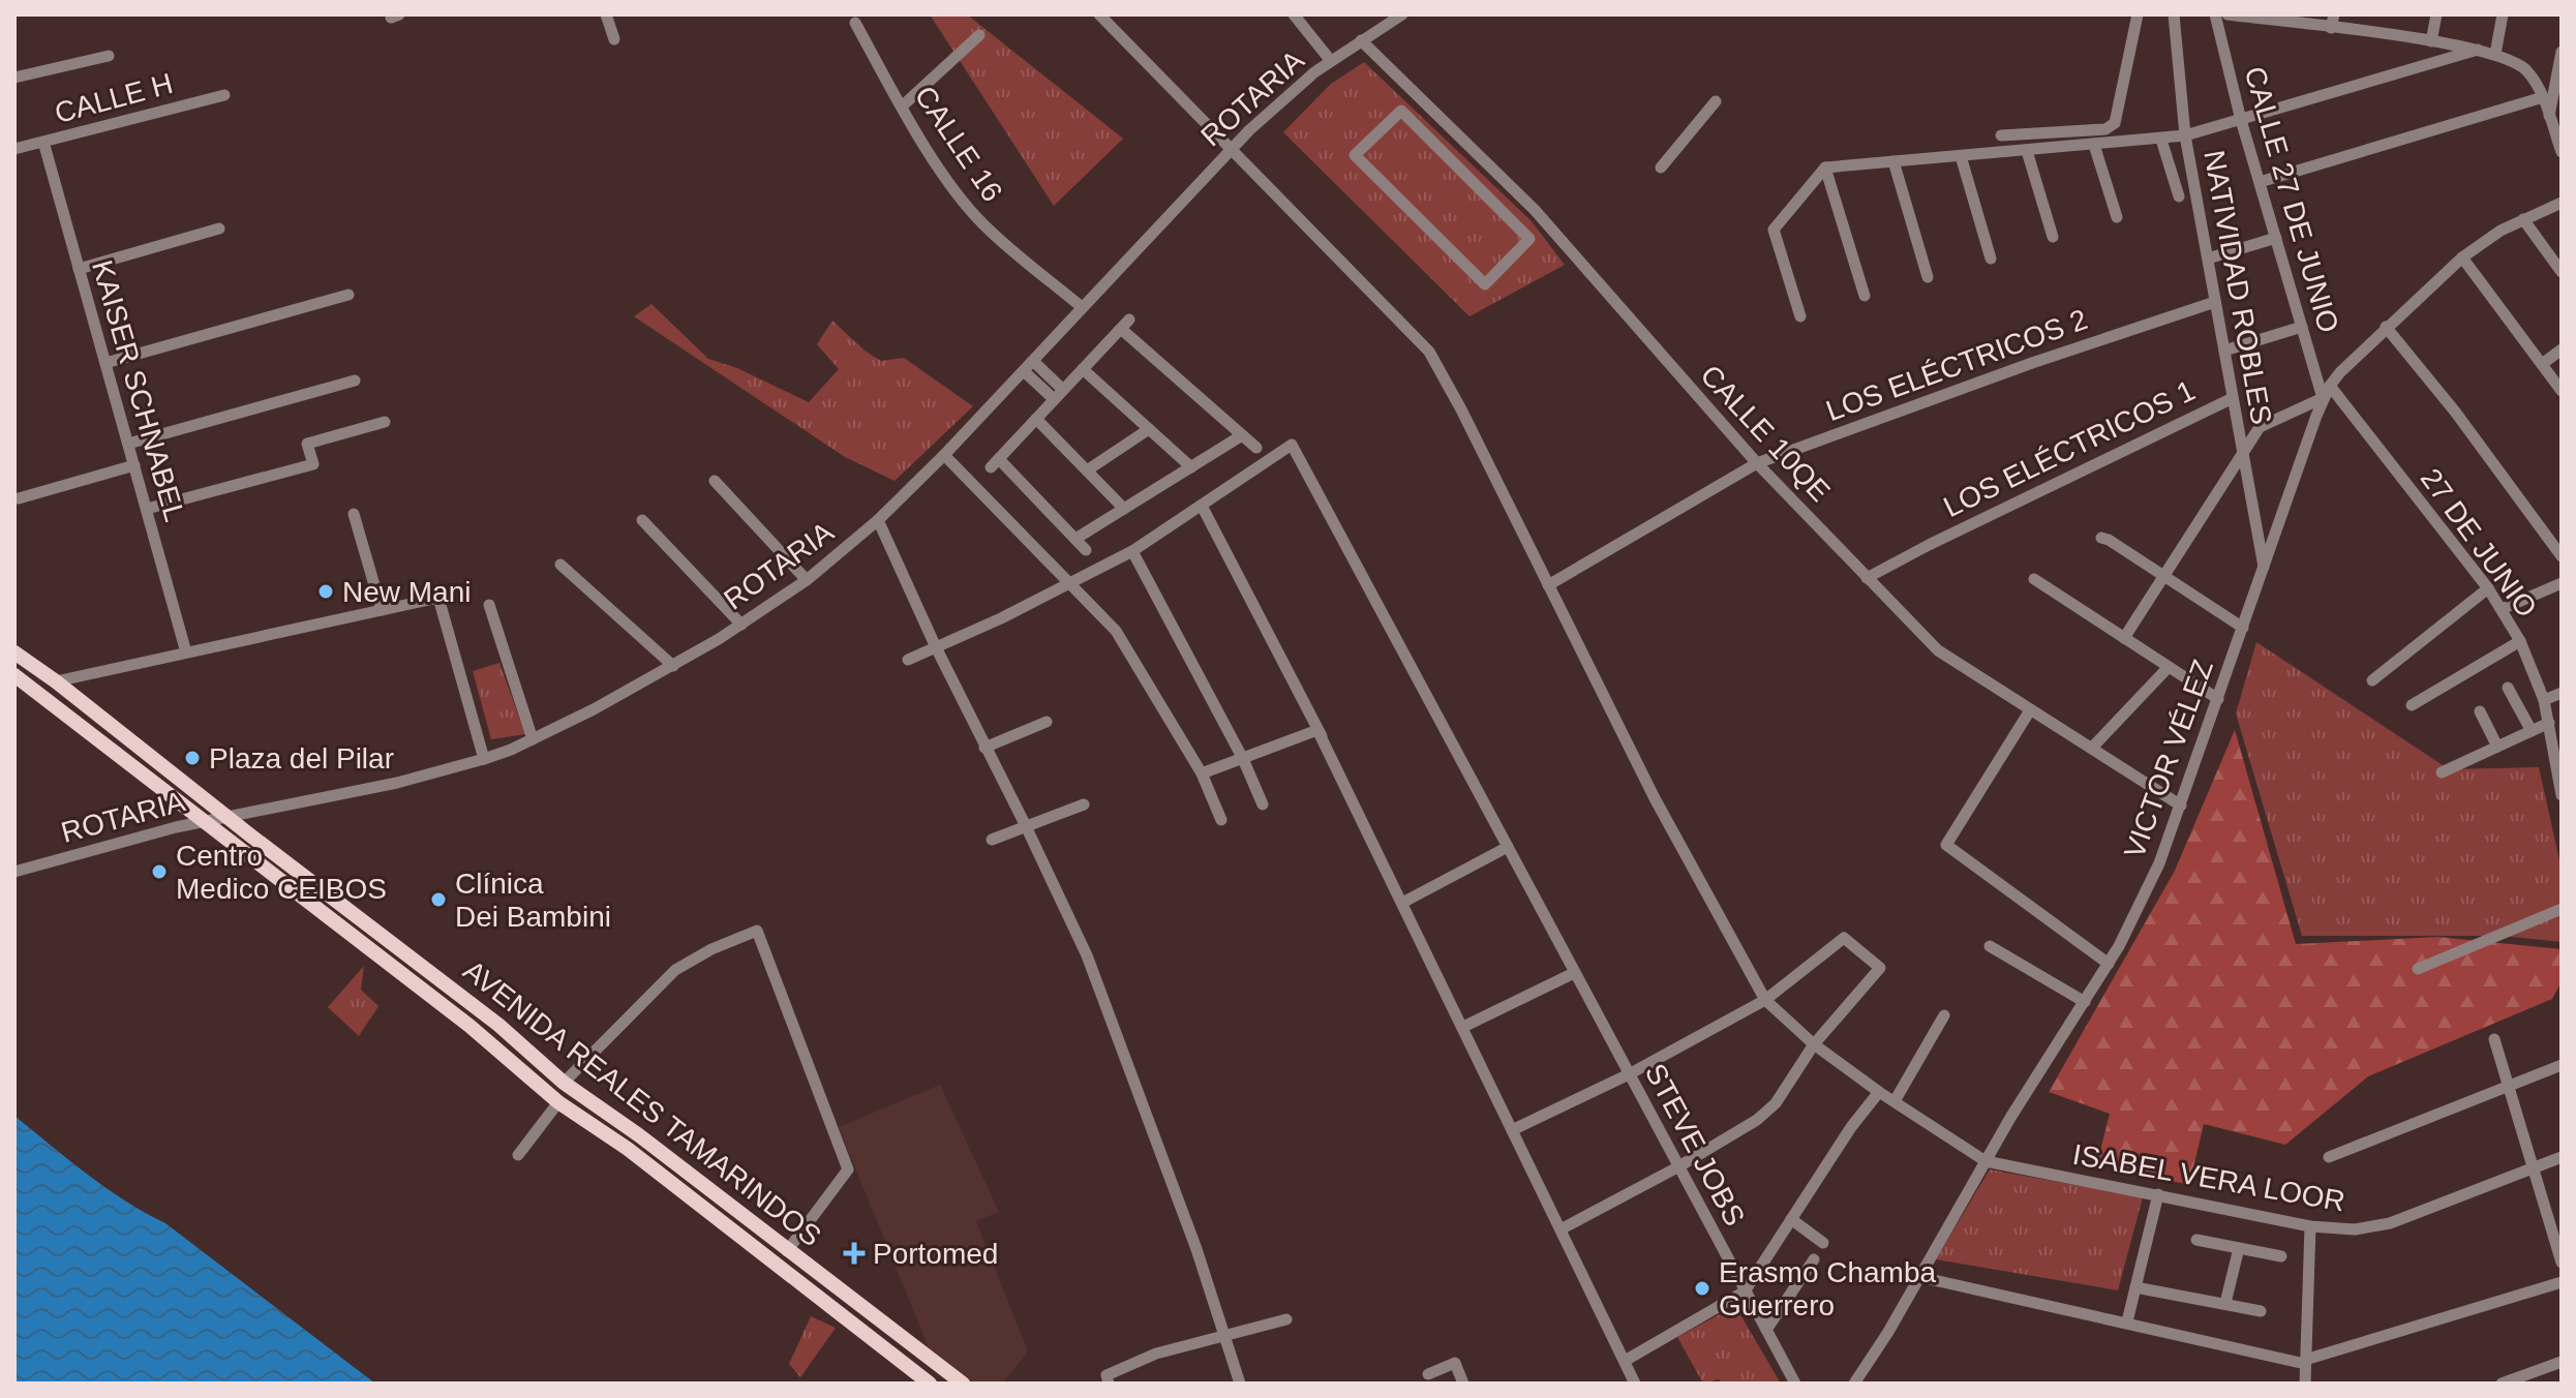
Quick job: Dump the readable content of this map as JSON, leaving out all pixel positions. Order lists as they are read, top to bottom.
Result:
{
  "streets": {
    "main road": ["AVENIDA REALES TAMARINDOS"],
    "street": [
      "CALLE H",
      "ROTARIA",
      "CALLE 16",
      "CALLE 27 DE JUNIO",
      "NATIVIDAD ROBLES",
      "LOS ELÉCTRICOS 2",
      "KAISER SCHNABEL",
      "CALLE 10QE",
      "LOS ELÉCTRICOS 1",
      "27 DE JUNIO",
      "VICTOR VÉLEZ",
      "STEVE JOBS",
      "ISABEL VERA LOOR"
    ]
  },
  "crossings": [
    ["CALLE H", "KAISER SCHNABEL"],
    ["ROTARIA", "CALLE 16"],
    ["ROTARIA", "CALLE 10QE"],
    ["ROTARIA", "AVENIDA REALES TAMARINDOS"],
    ["CALLE 27 DE JUNIO", "VICTOR VÉLEZ"],
    ["NATIVIDAD ROBLES", "LOS ELÉCTRICOS 2"],
    ["NATIVIDAD ROBLES", "LOS ELÉCTRICOS 1"],
    ["NATIVIDAD ROBLES", "VICTOR VÉLEZ"],
    ["LOS ELÉCTRICOS 2", "CALLE 10QE"],
    ["CALLE 10QE", "LOS ELÉCTRICOS 1"],
    ["CALLE 10QE", "VICTOR VÉLEZ"],
    ["27 DE JUNIO", "VICTOR VÉLEZ"],
    ["VICTOR VÉLEZ", "ISABEL VERA LOOR"]
  ],
  "places": {
    "other": [
      "New Mani",
      "Plaza del Pilar",
      "Centro Medico CEIBOS",
      "Clínica Dei Bambini",
      "Erasmo Chamba Guerrero"
    ],
    "health": ["Portomed"]
  }
}
